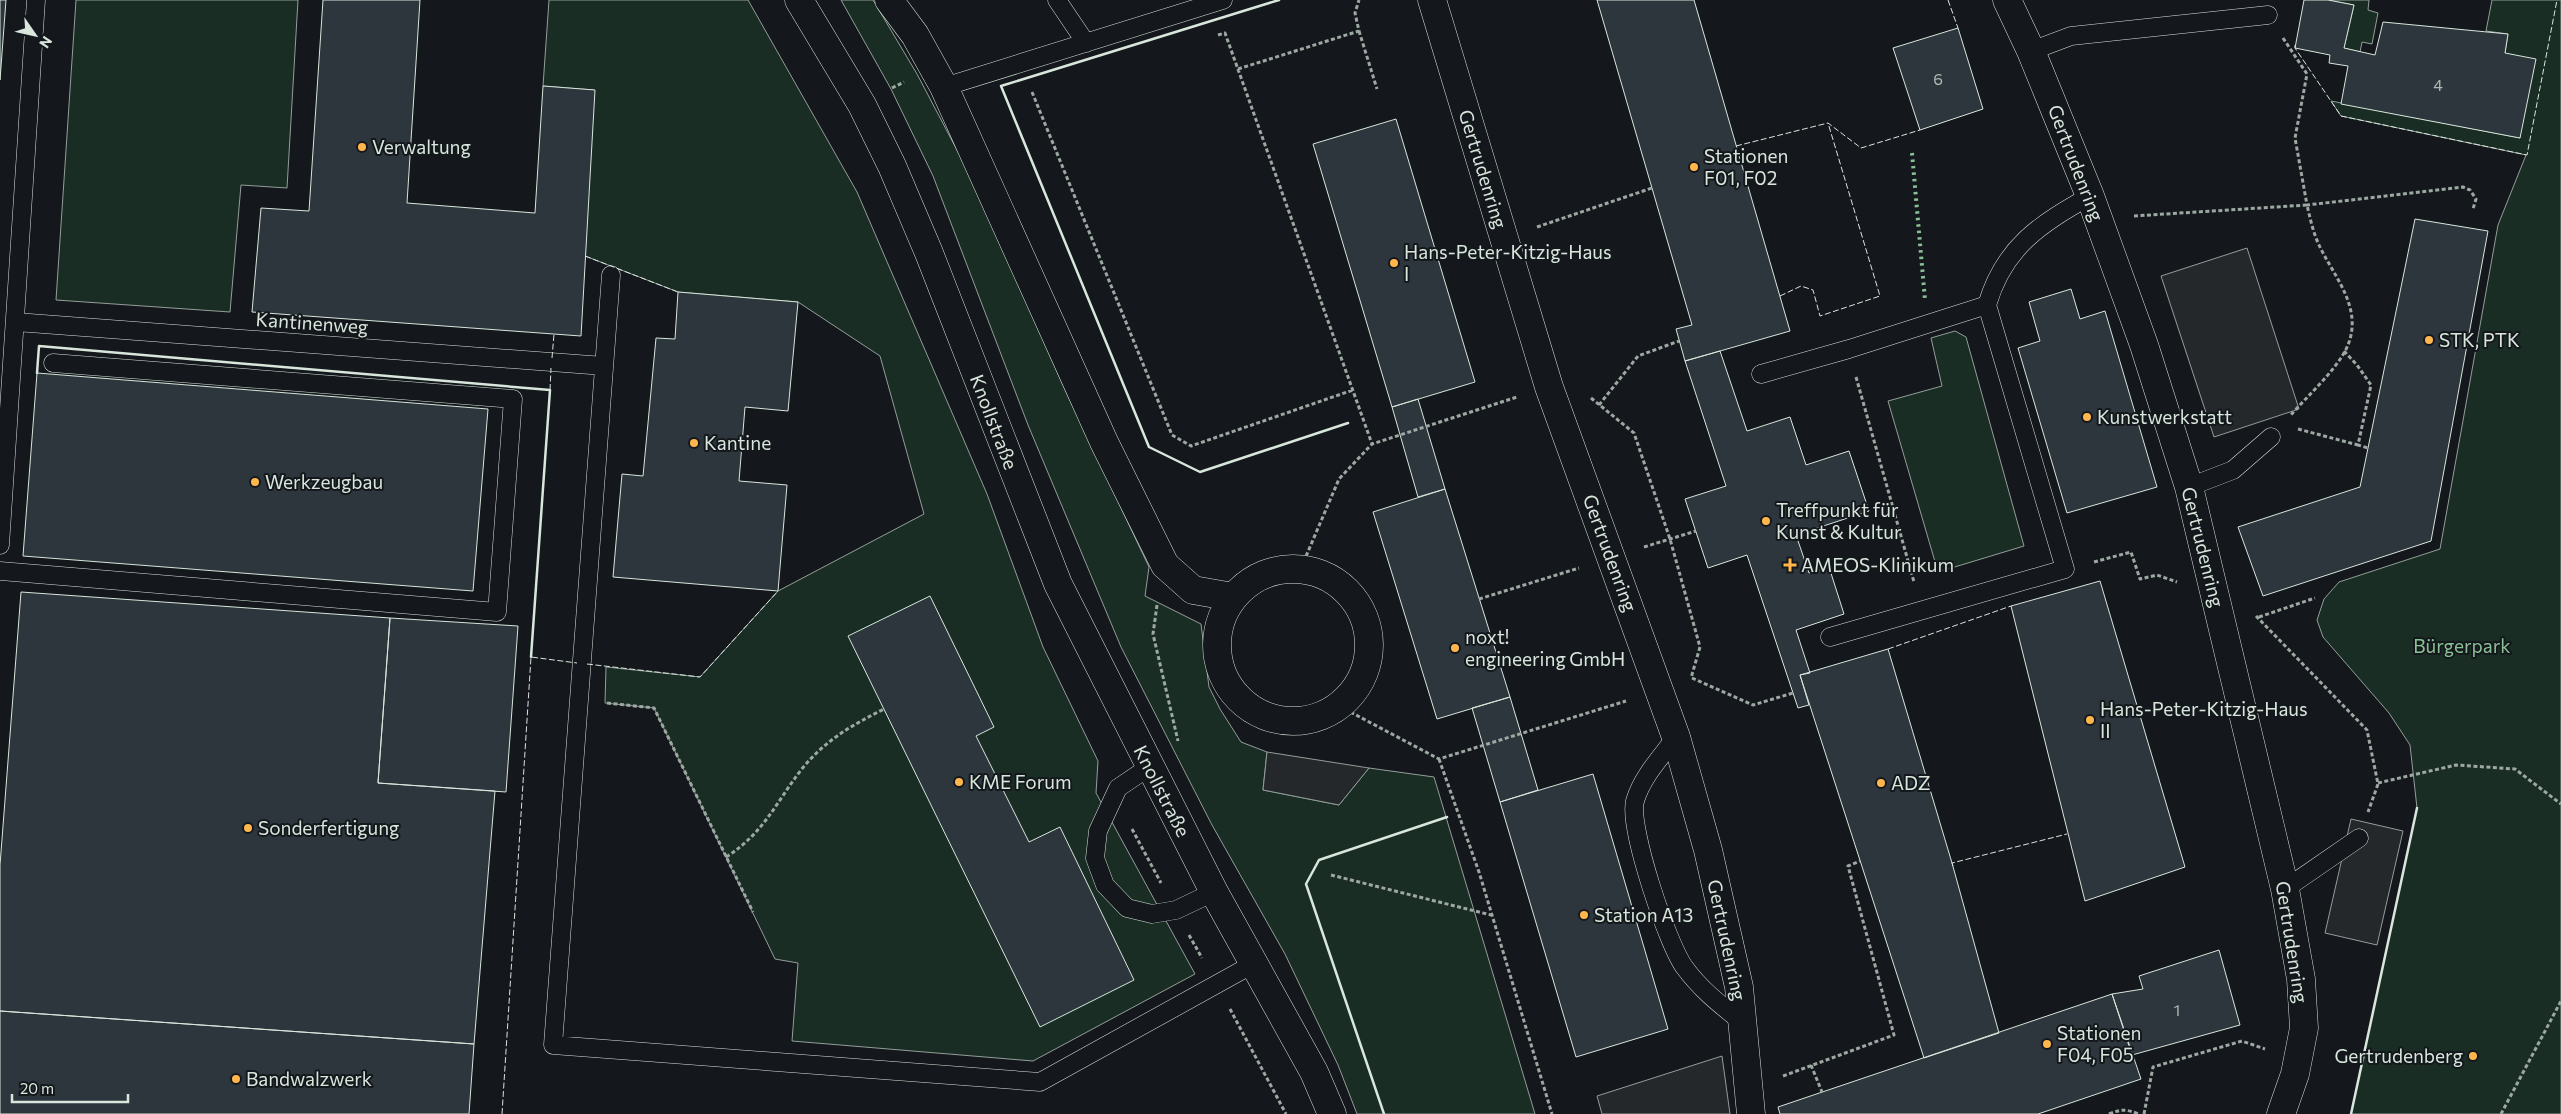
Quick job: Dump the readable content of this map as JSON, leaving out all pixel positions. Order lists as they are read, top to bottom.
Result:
{
  "streets": {
    "street": ["Gertrudenring", "Knollstraße"],
    "lane": ["Kantinenweg"]
  },
  "parks": ["Bürgerpark"],
  "places": {
    "other": [
      "Verwaltung",
      "Stationen F01, F02",
      "Hans-Peter-Kitzig-Haus I",
      "STK, PTK",
      "Kunstwerkstatt",
      "Kantine",
      "Werkzeugbau",
      "Treffpunkt für Kunst & Kultur",
      "noxt! engineering GmbH",
      "Hans-Peter-Kitzig-Haus II",
      "KME Forum",
      "ADZ",
      "Sonderfertigung",
      "Station A13",
      "Stationen F04, F05",
      "Gertrudenberg",
      "Bandwalzwerk"
    ],
    "health": ["AMEOS-Klinikum"]
  },
  "house_numbers": ["6", "4", "1"],
  "scale_bar": "20 m",
  "north": "bottom right"
}
